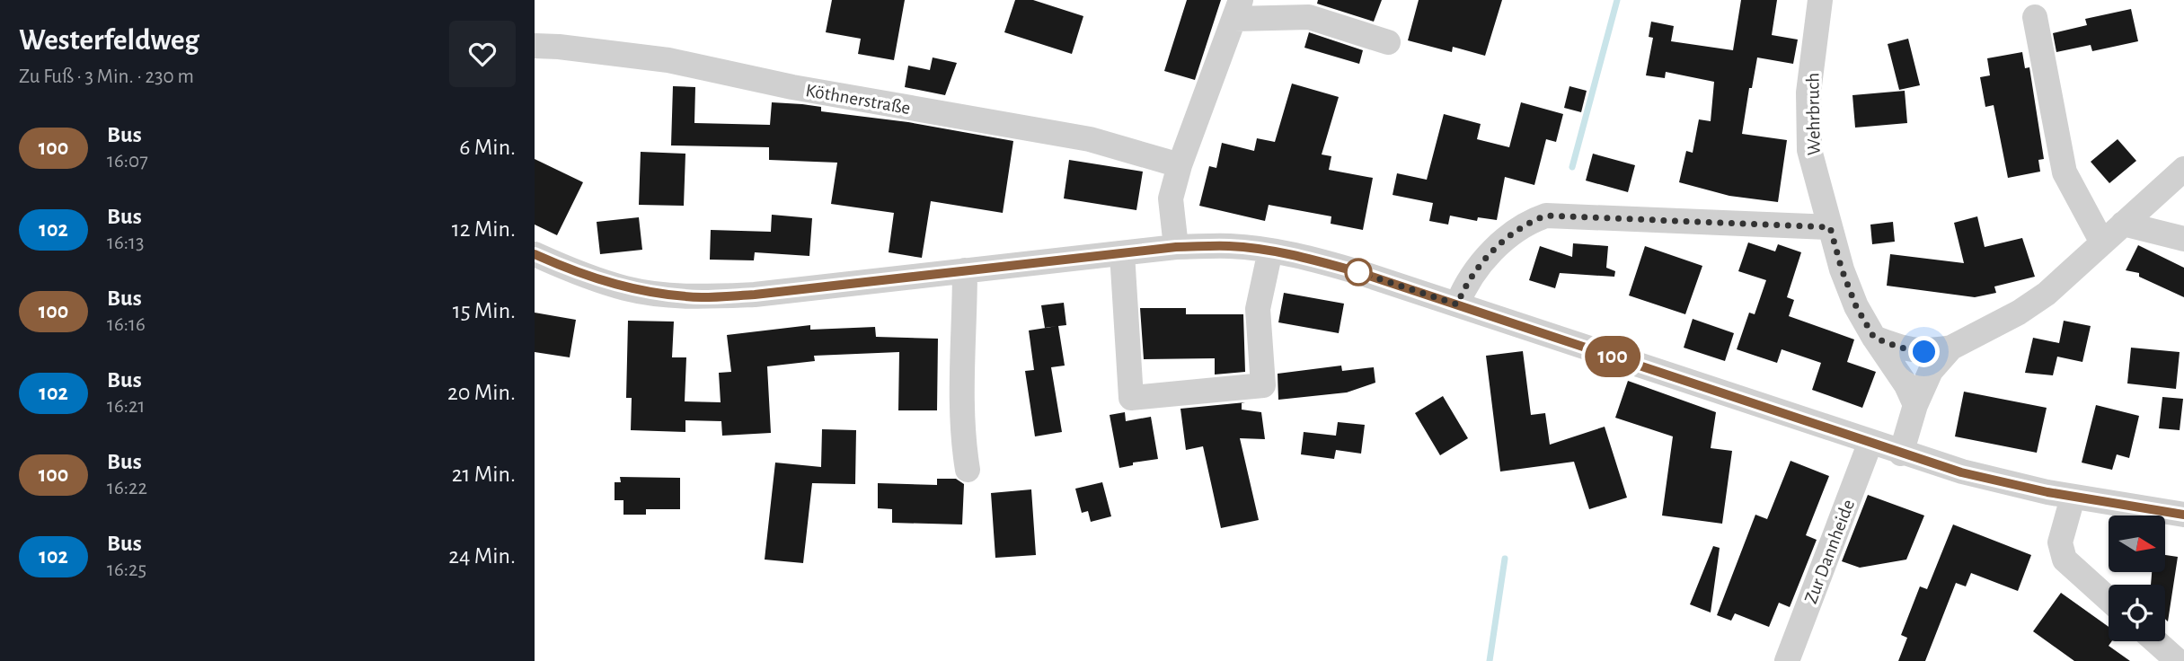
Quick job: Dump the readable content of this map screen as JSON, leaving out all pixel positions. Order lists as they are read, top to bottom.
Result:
{
  "streets": {
    "street": ["Köthnerstraße", "Wehrbruch", "Zur Dannheide"]
  },
  "lines": ["bus line 100"],
  "north": "right",
  "page": {
    "heading": ["Westerfeldweg", "Zu Fuß · 3 Min. · 230 m"],
    "on_map": "100",
    "list": [
      {
        "mark": "100",
        "name": "Bus",
        "note": "16:07",
        "value": "6 Min."
      },
      {
        "mark": "102",
        "name": "Bus",
        "note": "16:13",
        "value": "12 Min."
      },
      {
        "mark": "100",
        "name": "Bus",
        "note": "16:16",
        "value": "15 Min."
      },
      {
        "mark": "102",
        "name": "Bus",
        "note": "16:21",
        "value": "20 Min."
      },
      {
        "mark": "100",
        "name": "Bus",
        "note": "16:22",
        "value": "21 Min."
      },
      {
        "mark": "102",
        "name": "Bus",
        "note": "16:25",
        "value": "24 Min."
      }
    ]
  }
}
